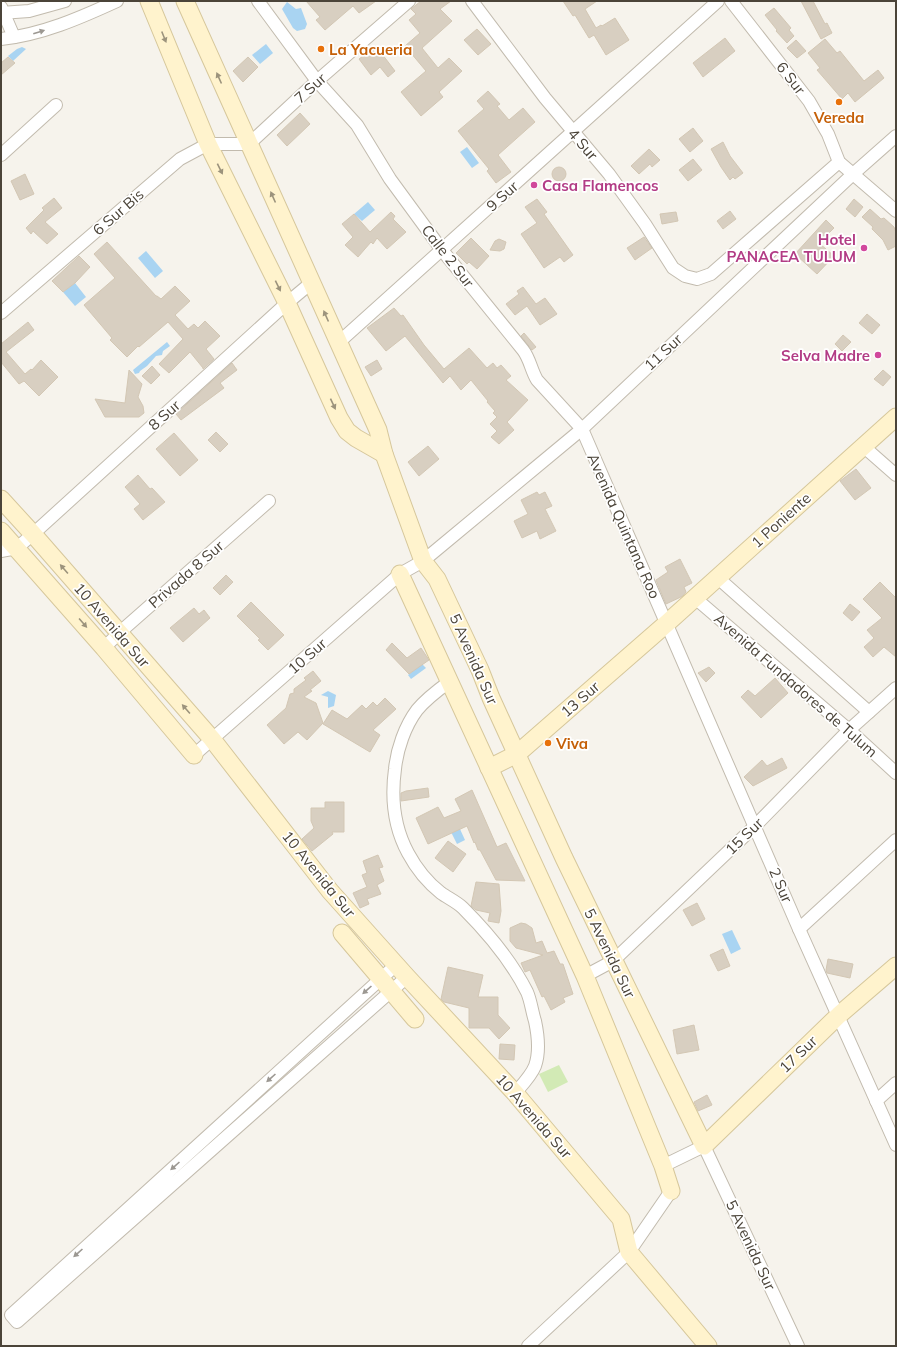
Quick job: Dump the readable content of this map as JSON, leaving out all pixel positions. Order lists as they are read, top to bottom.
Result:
{
  "streets": {
    "street": [
      "6 Sur",
      "7 Sur",
      "4 Sur",
      "9 Sur",
      "6 Sur Bis",
      "Calle 2 Sur",
      "11 Sur",
      "8 Sur",
      "1 Poniente",
      "Avenida Quintana Roo",
      "Privada 8 Sur",
      "10 Avenida Sur",
      "10 Sur",
      "5 Avenida Sur",
      "Avenida Fundadores de Tulum",
      "13 Sur",
      "15 Sur",
      "2 Sur",
      "17 Sur"
    ]
  },
  "crossings": [
    ["6 Sur", "4 Sur"],
    ["7 Sur", "6 Sur Bis"],
    ["7 Sur", "Calle 2 Sur"],
    ["7 Sur", "5 Avenida Sur"],
    ["4 Sur", "9 Sur"],
    ["9 Sur", "Calle 2 Sur"],
    ["9 Sur", "5 Avenida Sur"],
    ["6 Sur Bis", "5 Avenida Sur"],
    ["Calle 2 Sur", "11 Sur"],
    ["Calle 2 Sur", "Avenida Quintana Roo"],
    ["11 Sur", "Avenida Quintana Roo"],
    ["11 Sur", "10 Sur"],
    ["11 Sur", "5 Avenida Sur"],
    ["8 Sur", "10 Avenida Sur"],
    ["8 Sur", "5 Avenida Sur"],
    ["1 Poniente", "Avenida Quintana Roo"],
    ["1 Poniente", "Avenida Fundadores de Tulum"],
    ["1 Poniente", "13 Sur"],
    ["1 Poniente", "2 Sur"],
    ["Avenida Quintana Roo", "13 Sur"],
    ["Avenida Quintana Roo", "2 Sur"],
    ["Privada 8 Sur", "10 Avenida Sur"],
    ["10 Avenida Sur", "10 Sur"],
    ["10 Sur", "5 Avenida Sur"],
    ["5 Avenida Sur", "13 Sur"],
    ["5 Avenida Sur", "15 Sur"],
    ["5 Avenida Sur", "17 Sur"],
    ["Avenida Fundadores de Tulum", "15 Sur"],
    ["13 Sur", "2 Sur"],
    ["15 Sur", "2 Sur"],
    ["2 Sur", "17 Sur"]
  ],
  "places": [
    "La Yacueria",
    "Vereda",
    "Casa Flamencos",
    "Hotel PANACEA TULUM",
    "Selva Madre",
    "Viva"
  ]
}
